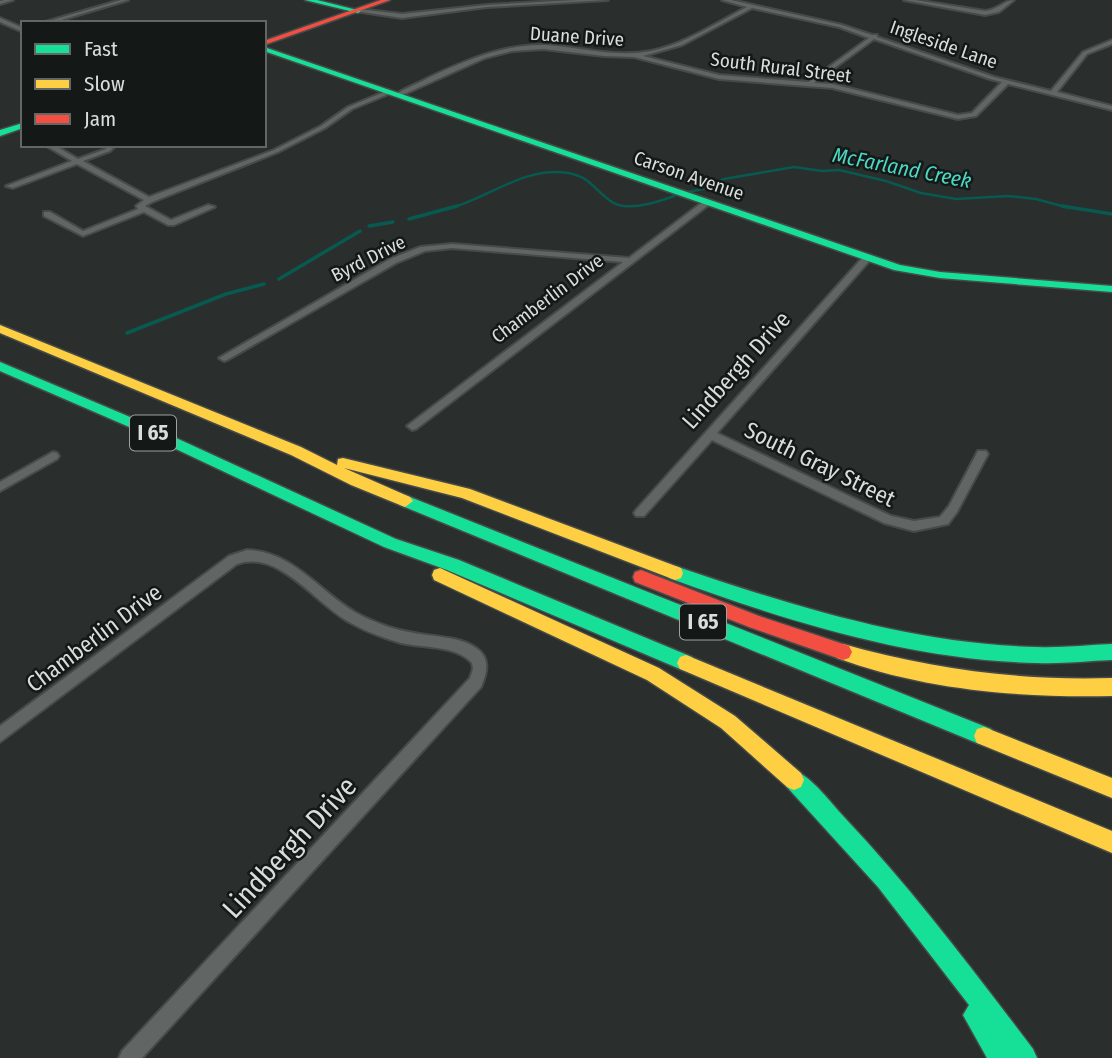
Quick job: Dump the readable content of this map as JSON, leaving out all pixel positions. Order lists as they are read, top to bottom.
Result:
{
  "streets": {
    "main road": ["Carson Avenue", "I 65"],
    "street": [
      "Duane Drive",
      "Ingleside Lane",
      "South Rural Street",
      "Byrd Drive",
      "Chamberlin Drive",
      "Lindbergh Drive",
      "South Gray Street"
    ]
  },
  "crossings": [
    ["Duane Drive", "Ingleside Lane"],
    ["Duane Drive", "South Rural Street"],
    ["Duane Drive", "Carson Avenue"],
    ["Ingleside Lane", "South Rural Street"],
    ["Carson Avenue", "Chamberlin Drive"],
    ["Carson Avenue", "Lindbergh Drive"],
    ["Byrd Drive", "Chamberlin Drive"],
    ["Chamberlin Drive", "Lindbergh Drive"],
    ["Lindbergh Drive", "South Gray Street"]
  ],
  "water": ["McFarland Creek"],
  "legend": ["Fast", "Slow", "Jam"]
}
